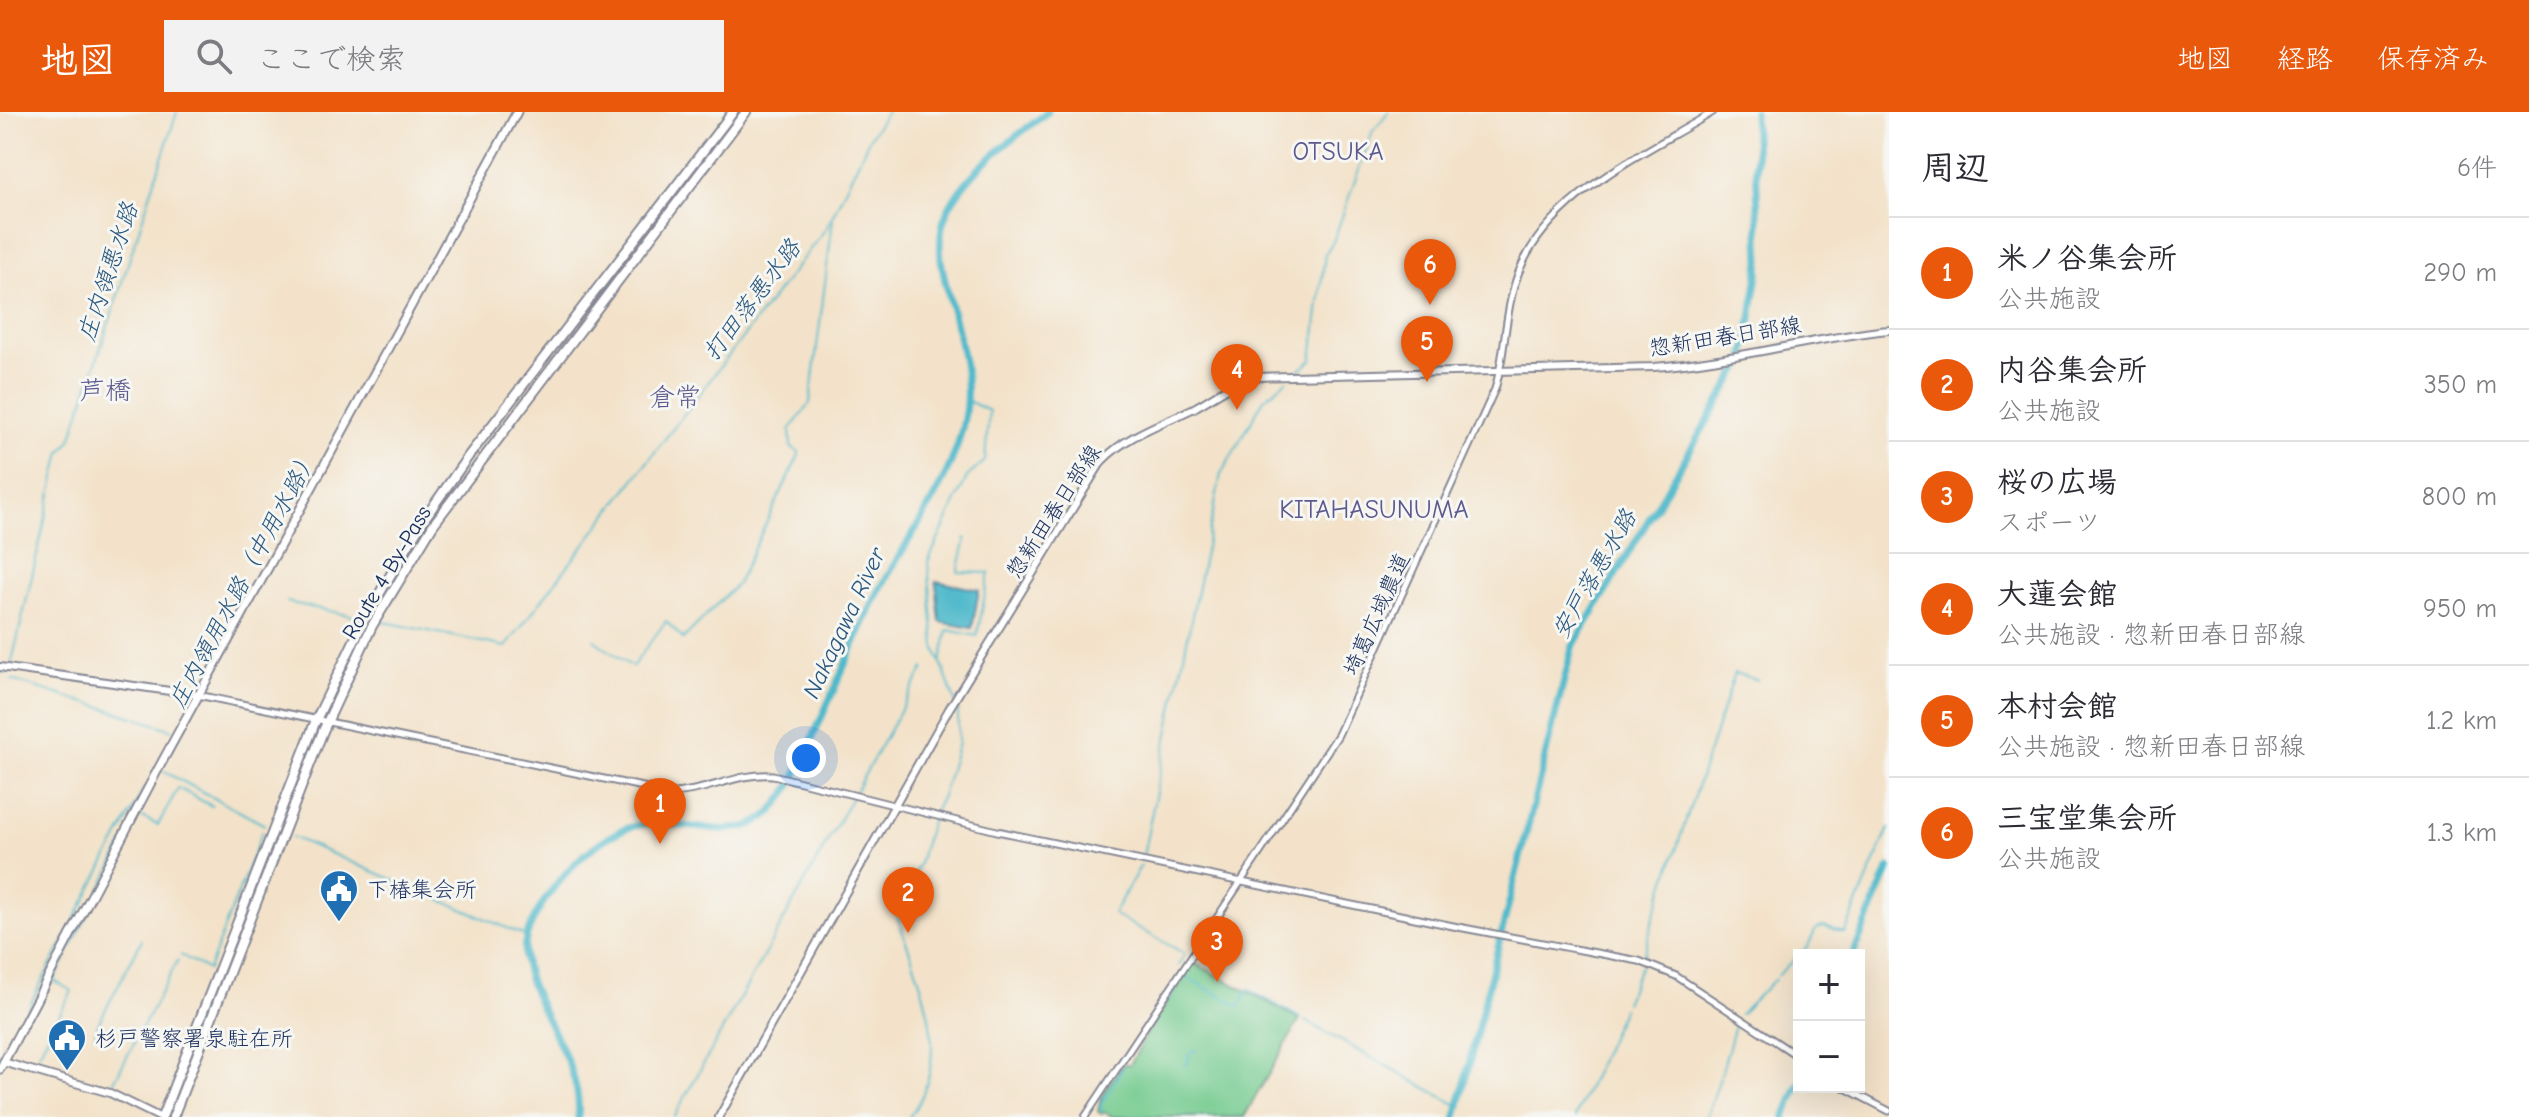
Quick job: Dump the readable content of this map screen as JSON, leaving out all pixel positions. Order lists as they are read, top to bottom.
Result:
{
  "streets": {
    "highway": ["Route 4 By-Pass"],
    "main road": ["惣新田春日部線"],
    "street": ["埼葛広域農道"]
  },
  "crossings": [
    ["惣新田春日部線", "埼葛広域農道"]
  ],
  "districts": [
    "OTSUKA",
    "芦橋",
    "倉常",
    "KITAHASUNUMA"
  ],
  "water": [
    "庄内領悪水路",
    "打田落悪水路",
    "安戸落悪水路",
    "庄内領用水路（中用水路）",
    "Nakagawa River"
  ],
  "places": {
    "public building": ["下椿集会所", "杉戸警察署泉駐在所"]
  },
  "page": {
    "header": "地図",
    "search": "ここで検索",
    "nav": ["地図", "経路", "保存済み"],
    "heading": ["周辺", "6件"],
    "list": [
      {
        "mark": "1",
        "name": "米ノ谷集会所",
        "note": "公共施設",
        "value": "290 m"
      },
      {
        "mark": "2",
        "name": "内谷集会所",
        "note": "公共施設",
        "value": "350 m"
      },
      {
        "mark": "3",
        "name": "桜の広場",
        "note": "スポーツ",
        "value": "800 m"
      },
      {
        "mark": "4",
        "name": "大蓮会館",
        "note": "公共施設 · 惣新田春日部線",
        "value": "950 m"
      },
      {
        "mark": "5",
        "name": "本村会館",
        "note": "公共施設 · 惣新田春日部線",
        "value": "1.2 km"
      },
      {
        "mark": "6",
        "name": "三宝堂集会所",
        "note": "公共施設",
        "value": "1.3 km"
      }
    ],
    "pins": [
      "6",
      "5",
      "4",
      "1",
      "2",
      "3"
    ],
    "map_buttons": ["+", "−"]
  }
}
